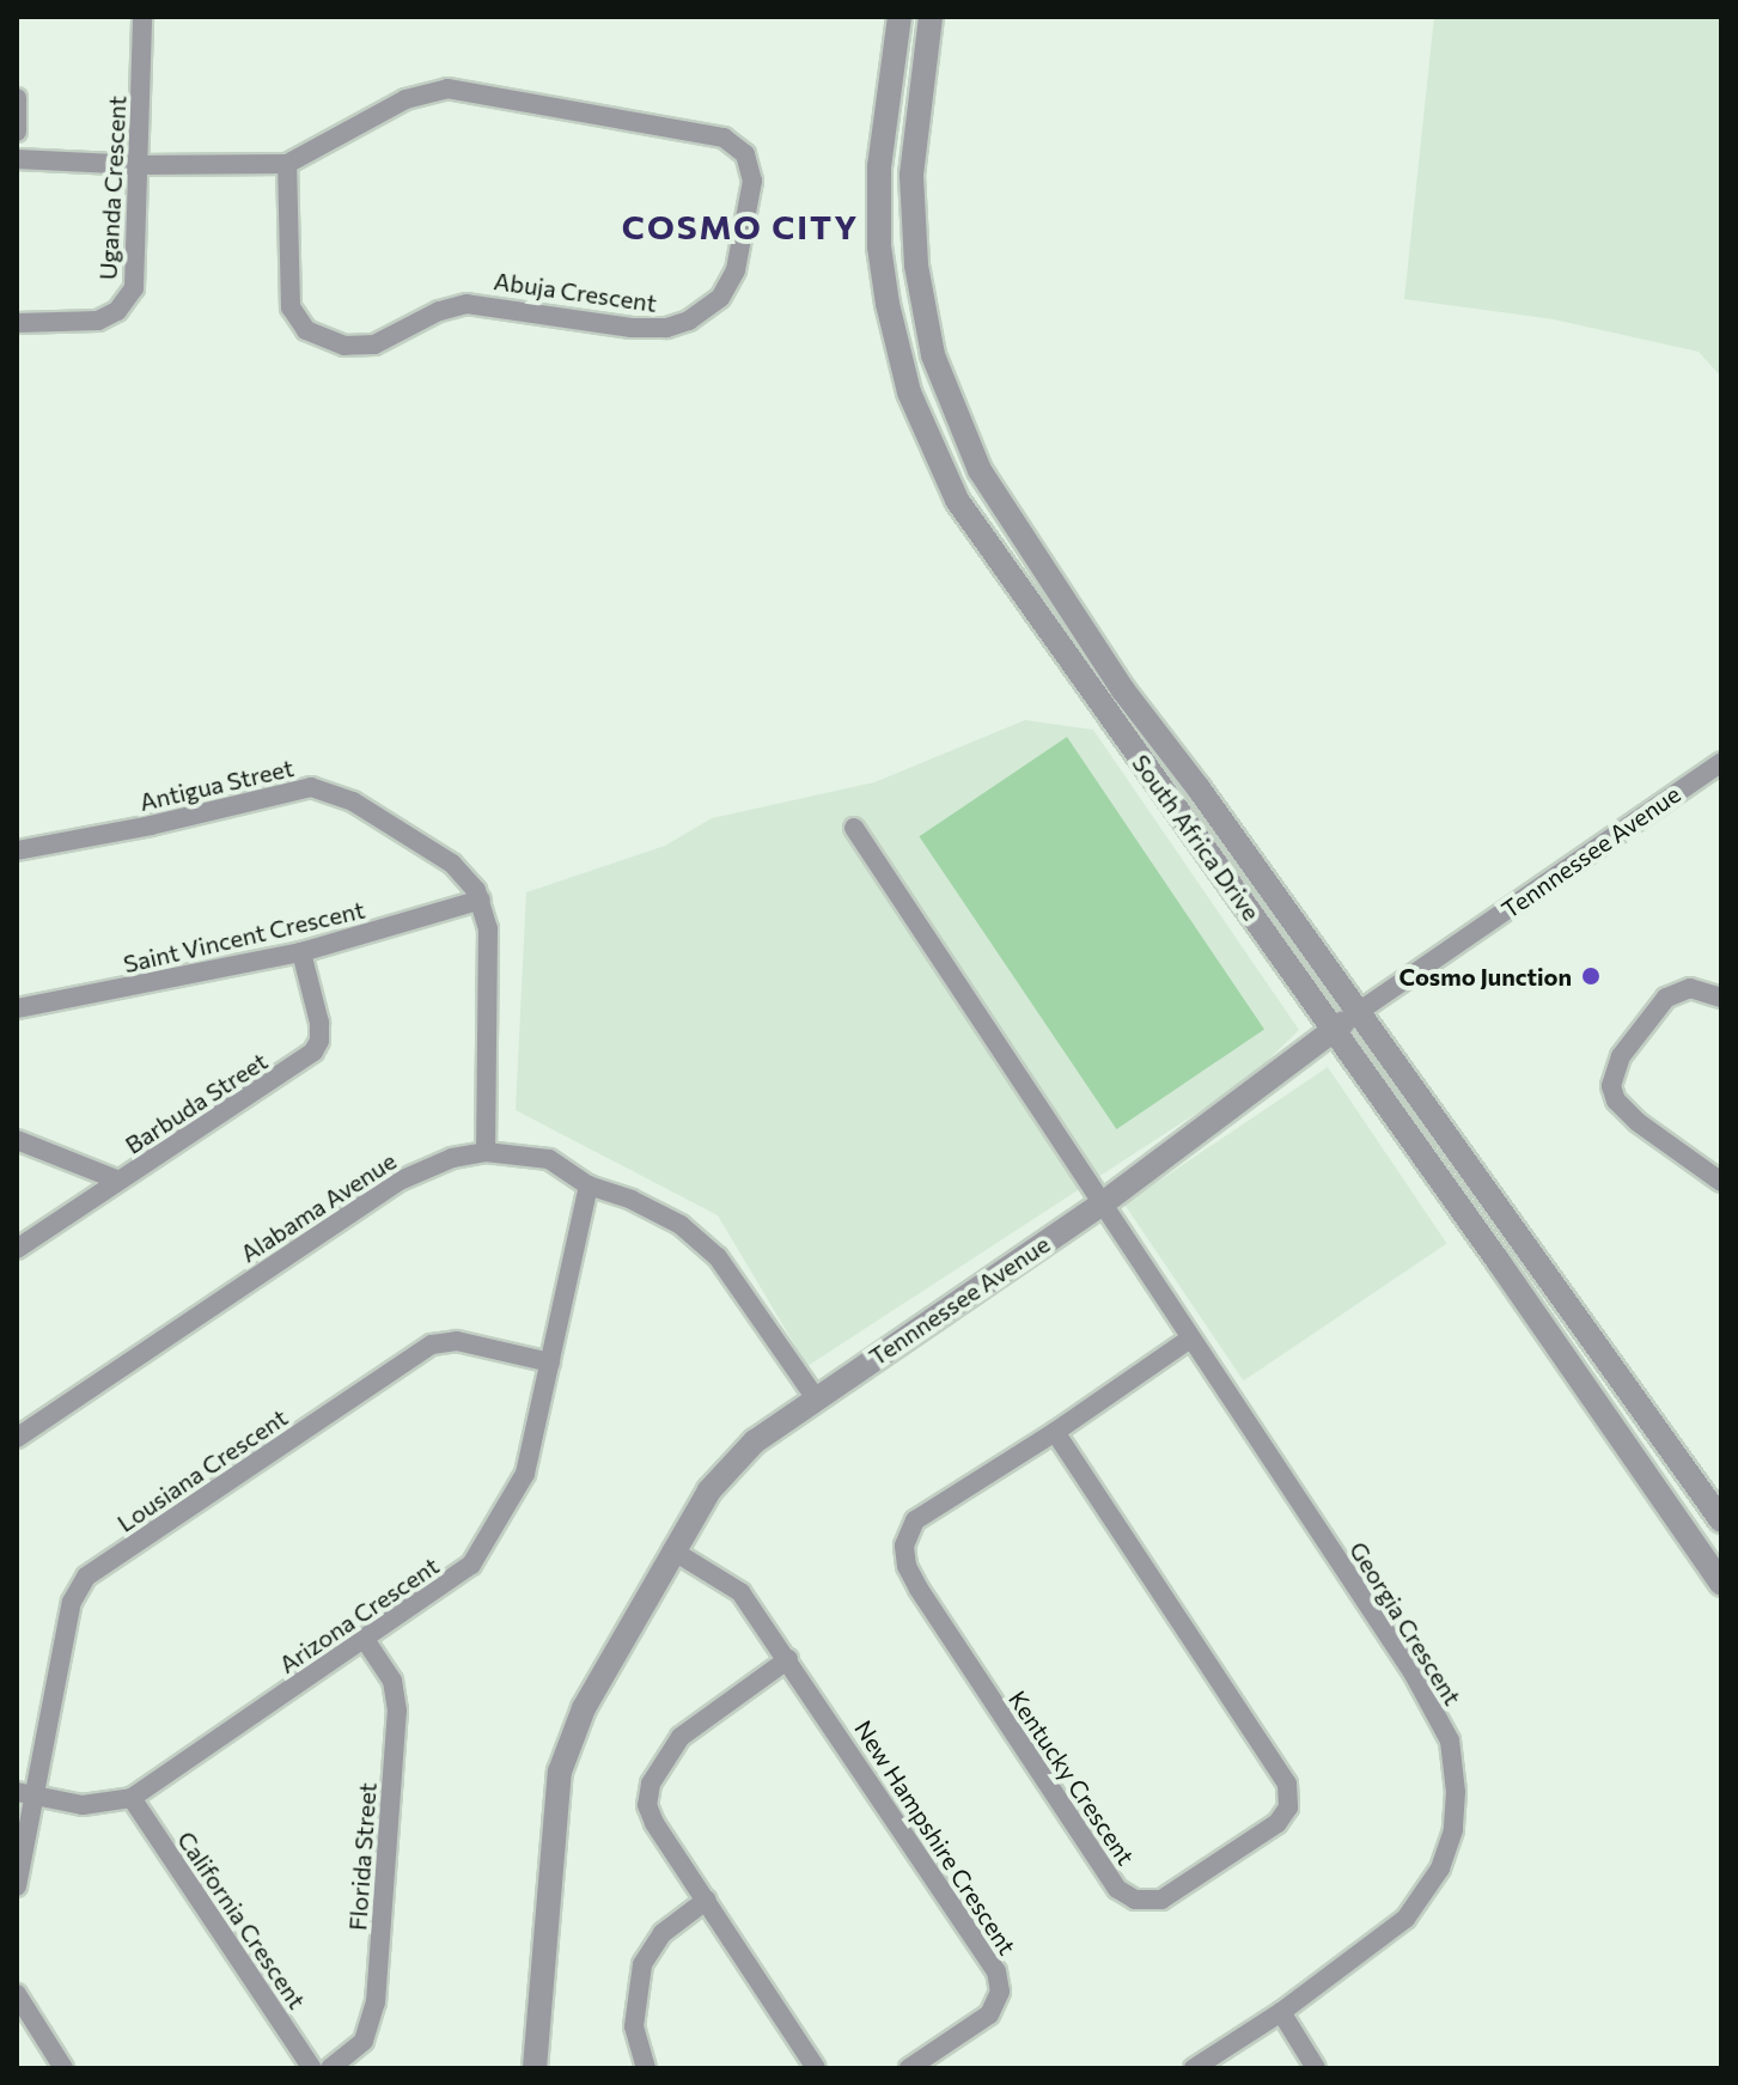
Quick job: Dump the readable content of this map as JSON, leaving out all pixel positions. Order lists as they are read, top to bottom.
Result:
{
  "streets": {
    "street": [
      "Uganda Crescent",
      "Abuja Crescent",
      "Antigua Street",
      "South Africa Drive",
      "Tennnessee Avenue",
      "Saint Vincent Crescent",
      "Barbuda Street",
      "Alabama Avenue",
      "Lousiana Crescent",
      "Arizona Crescent",
      "Georgia Crescent",
      "Kentucky Crescent",
      "New Hampshire Crescent",
      "Florida Street",
      "California Crescent"
    ]
  },
  "crossings": [
    ["Uganda Crescent", "Abuja Crescent"],
    ["Antigua Street", "Saint Vincent Crescent"],
    ["South Africa Drive", "Tennnessee Avenue"],
    ["Tennnessee Avenue", "Alabama Avenue"],
    ["Tennnessee Avenue", "Georgia Crescent"],
    ["Tennnessee Avenue", "New Hampshire Crescent"],
    ["Saint Vincent Crescent", "Barbuda Street"],
    ["Alabama Avenue", "Arizona Crescent"],
    ["Lousiana Crescent", "Arizona Crescent"],
    ["Arizona Crescent", "Florida Street"],
    ["Arizona Crescent", "California Crescent"],
    ["Georgia Crescent", "Kentucky Crescent"]
  ],
  "districts": ["COSMO CITY"],
  "places": ["Cosmo Junction"]
}
